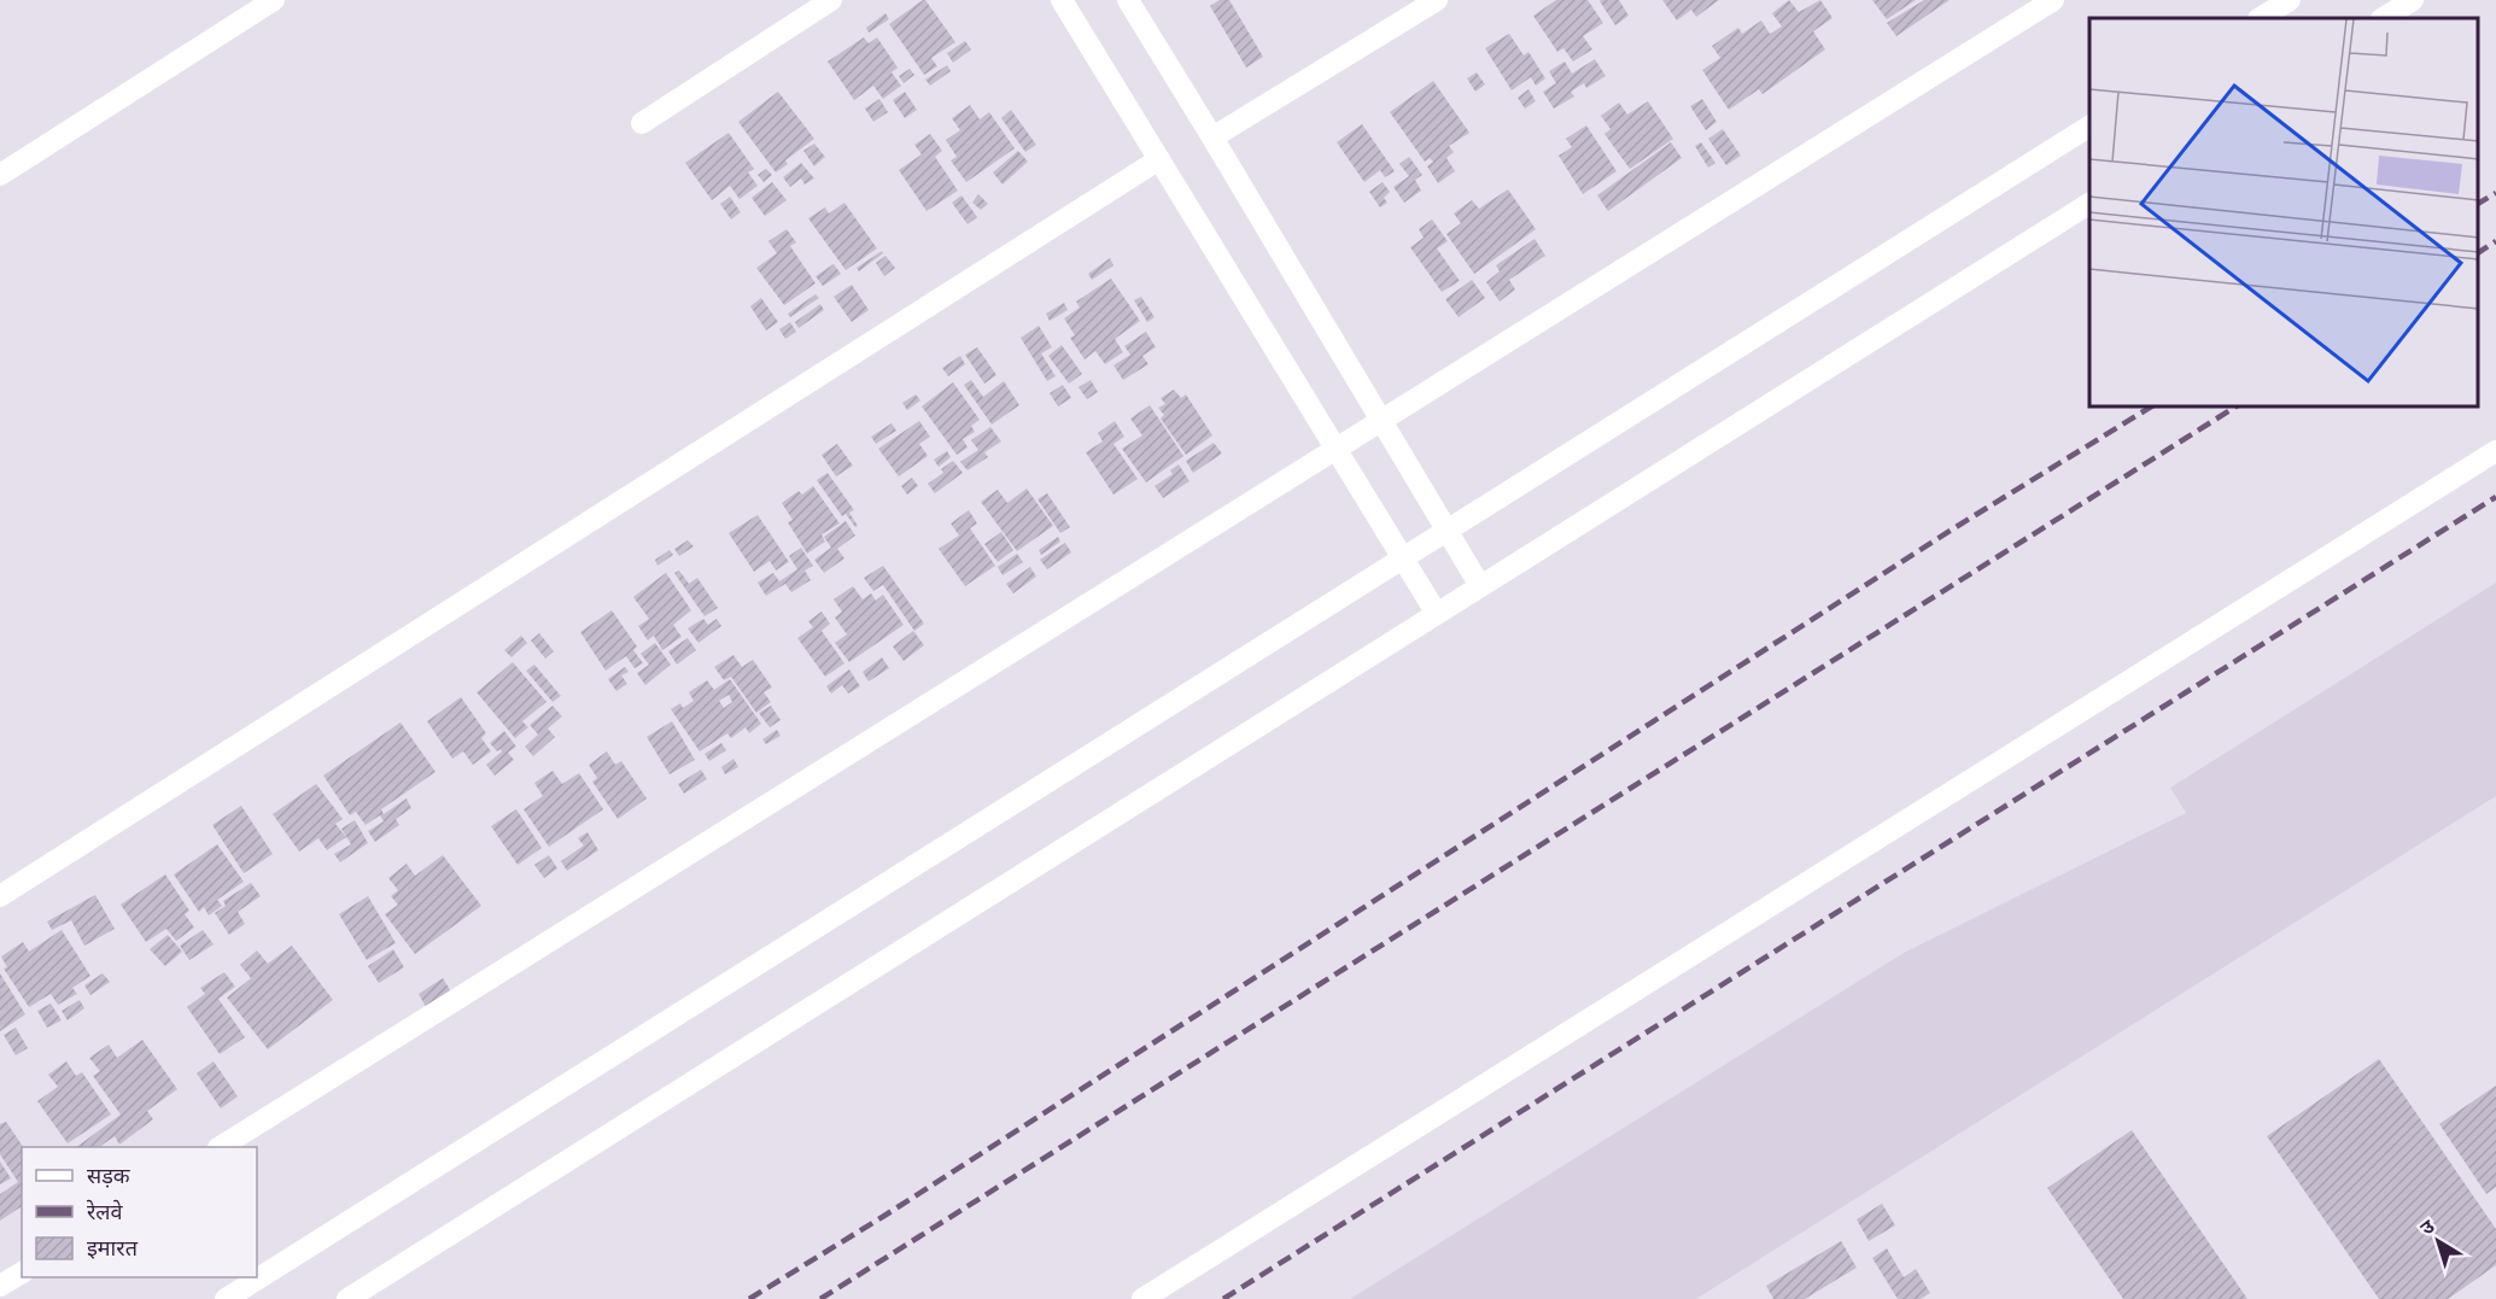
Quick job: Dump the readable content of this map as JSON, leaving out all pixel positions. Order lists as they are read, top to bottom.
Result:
{
  "legend": ["सड़क", "रेलवे", "इमारत"],
  "north": "top left"
}
